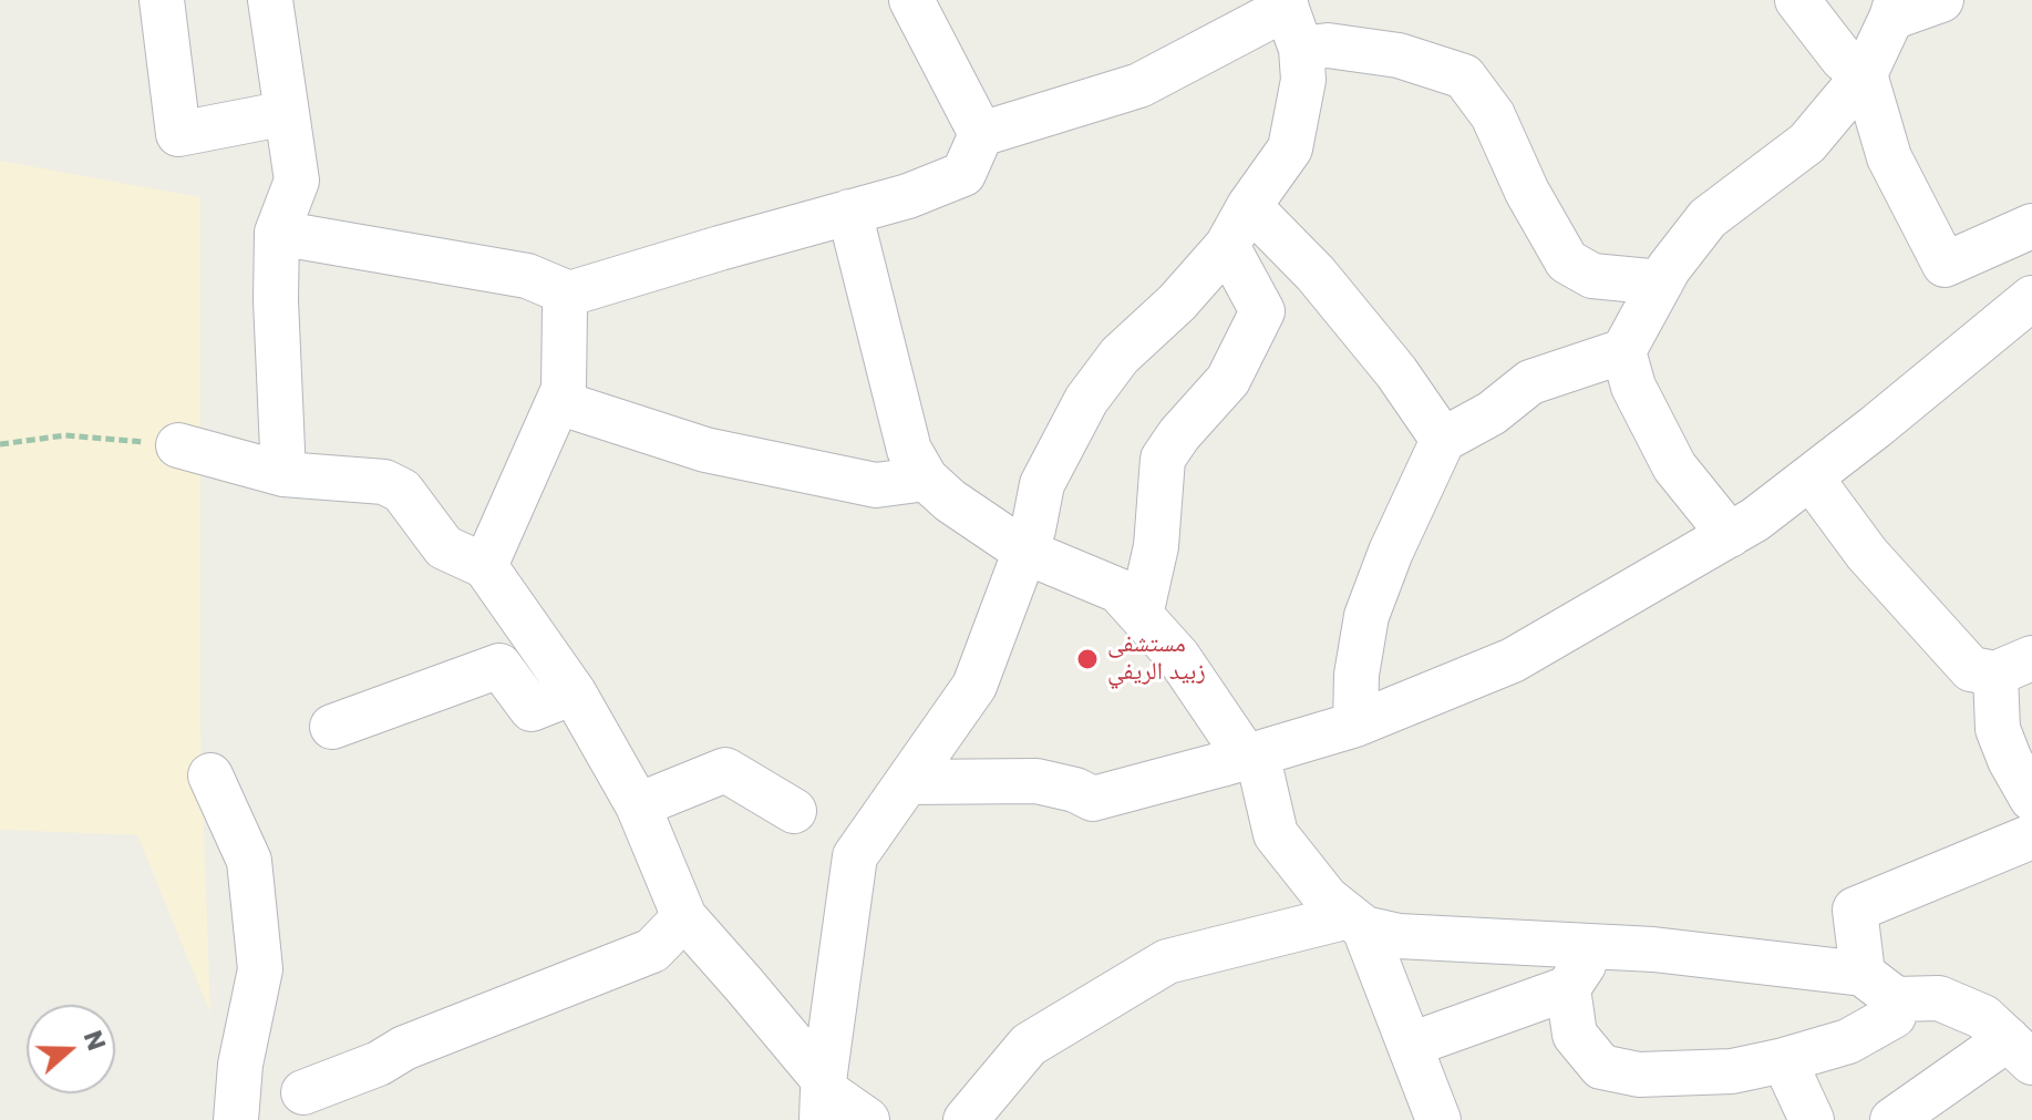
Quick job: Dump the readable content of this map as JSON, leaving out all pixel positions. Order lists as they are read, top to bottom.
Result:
{
  "places": ["مستشفى زبيد الريفي"],
  "north": "right"
}
